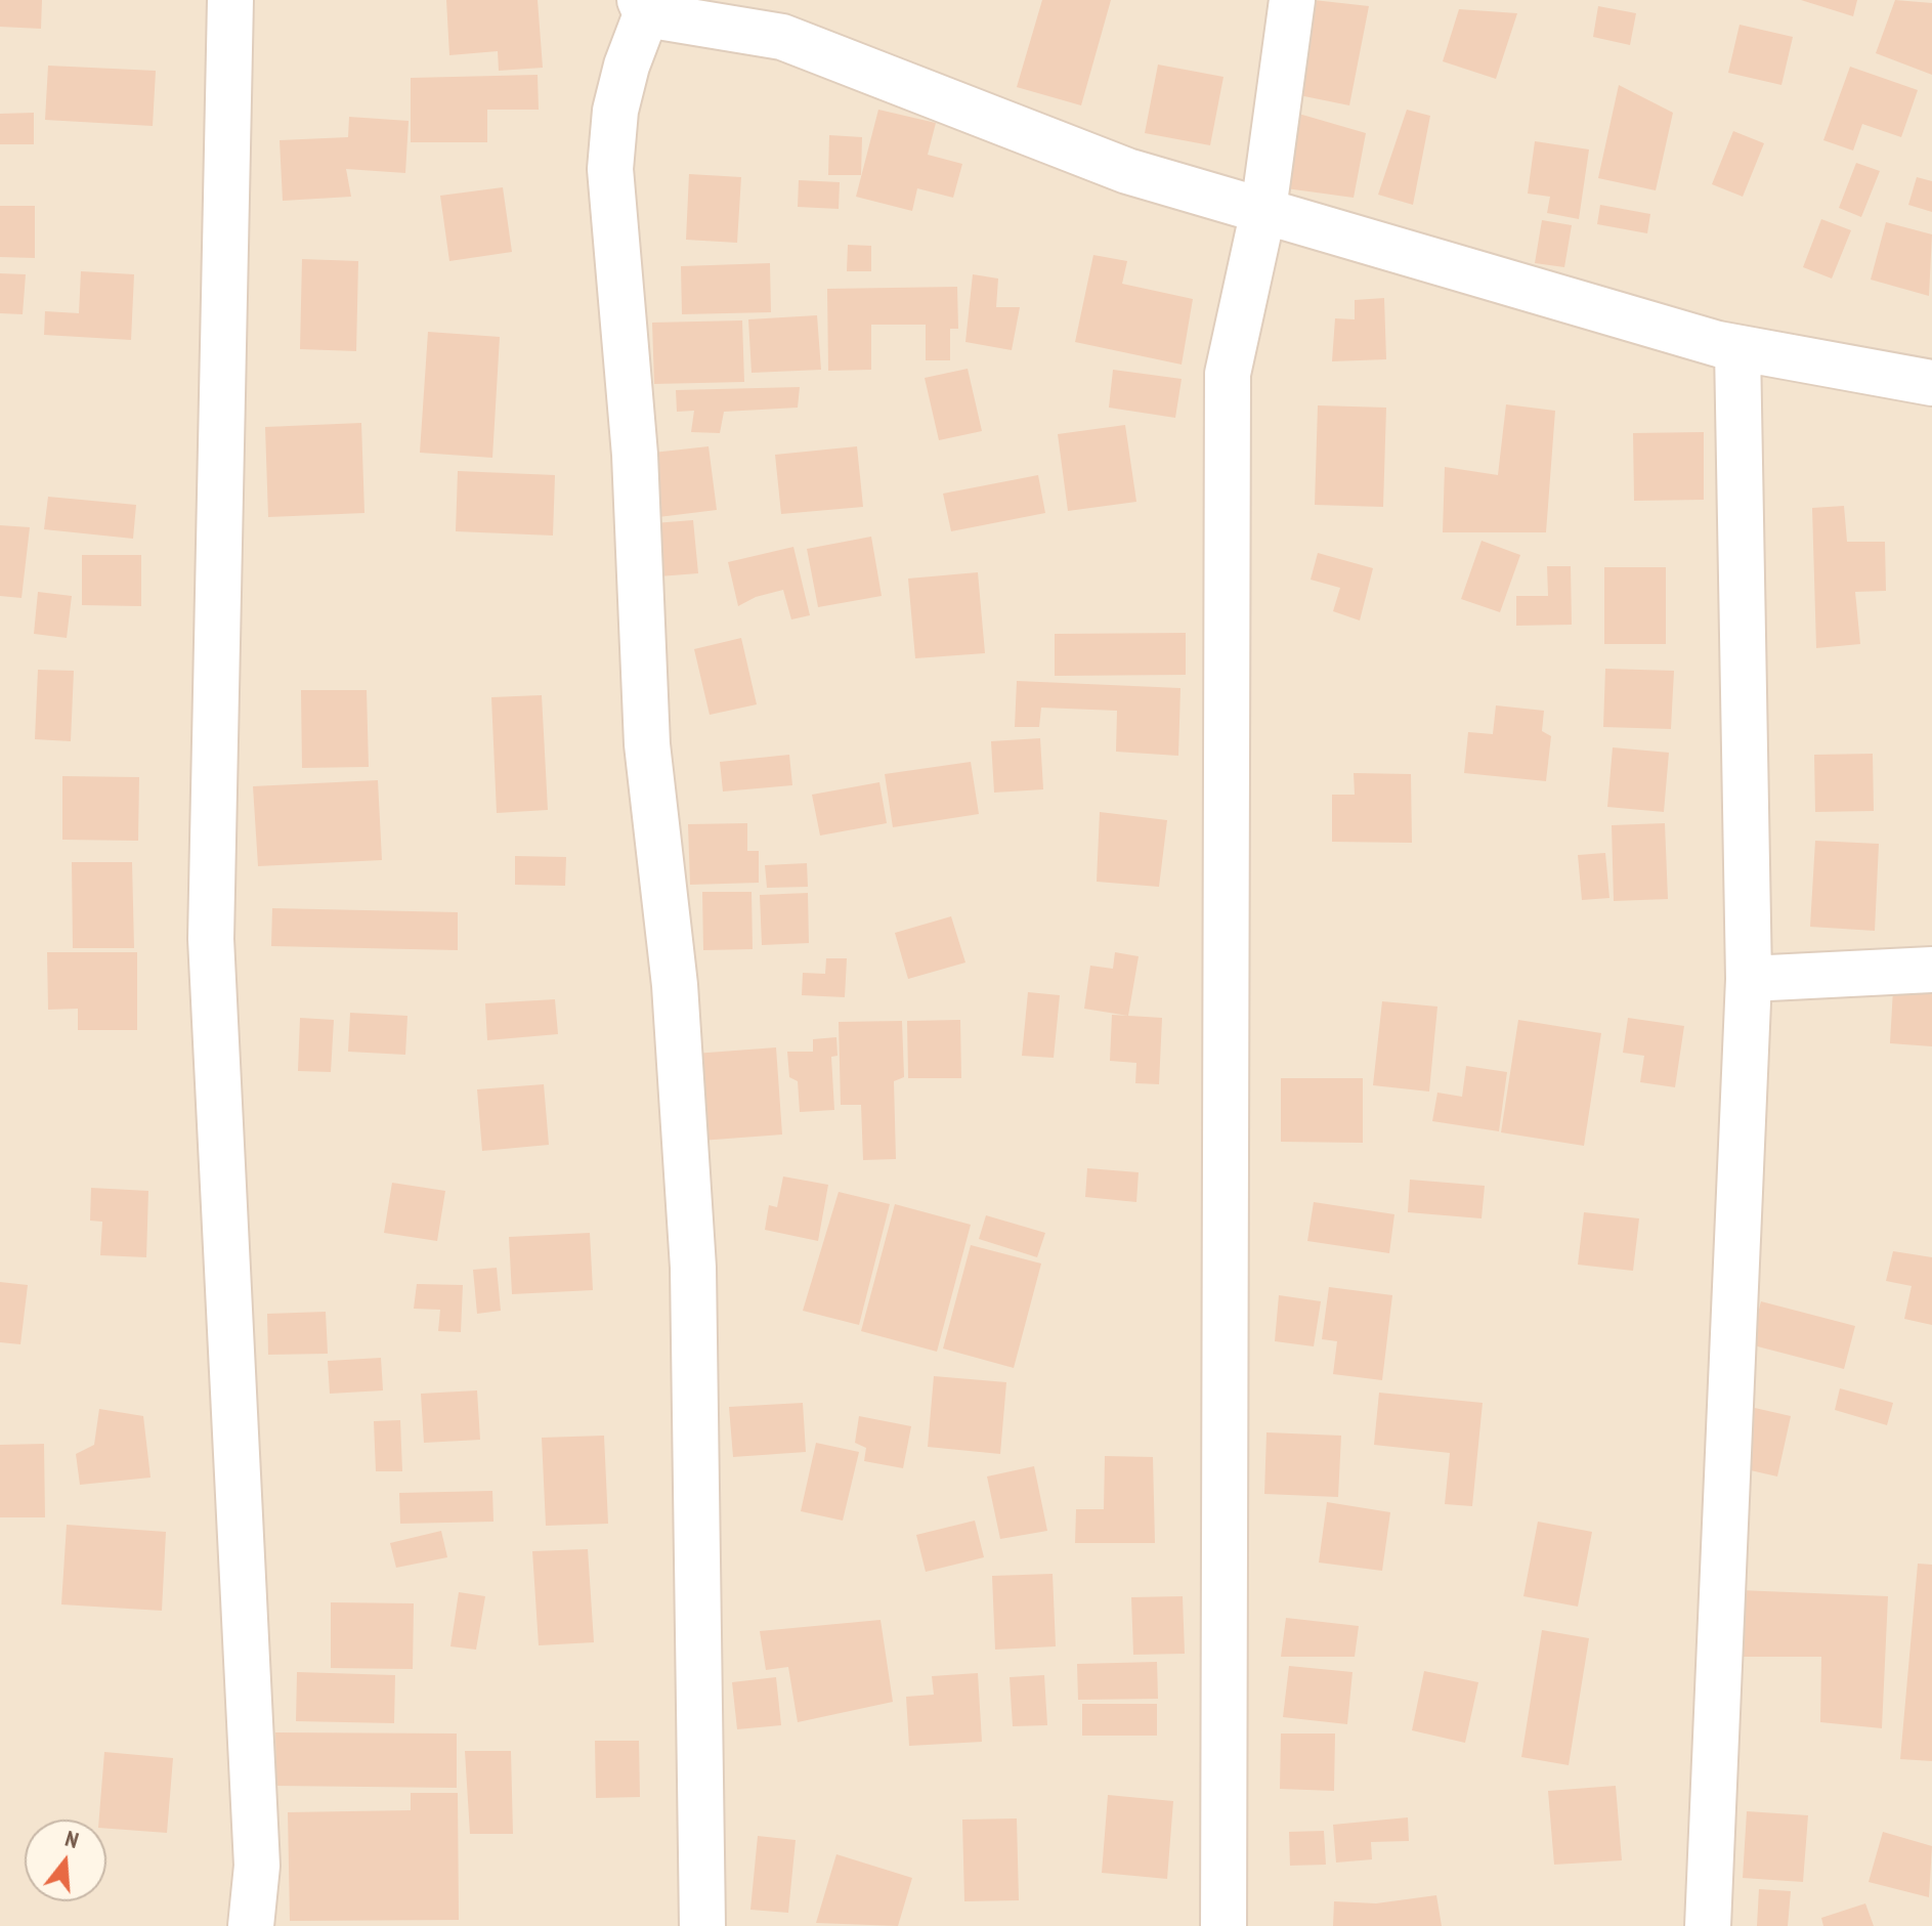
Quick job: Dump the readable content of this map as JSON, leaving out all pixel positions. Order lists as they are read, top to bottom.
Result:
{
  "north": "top"
}
